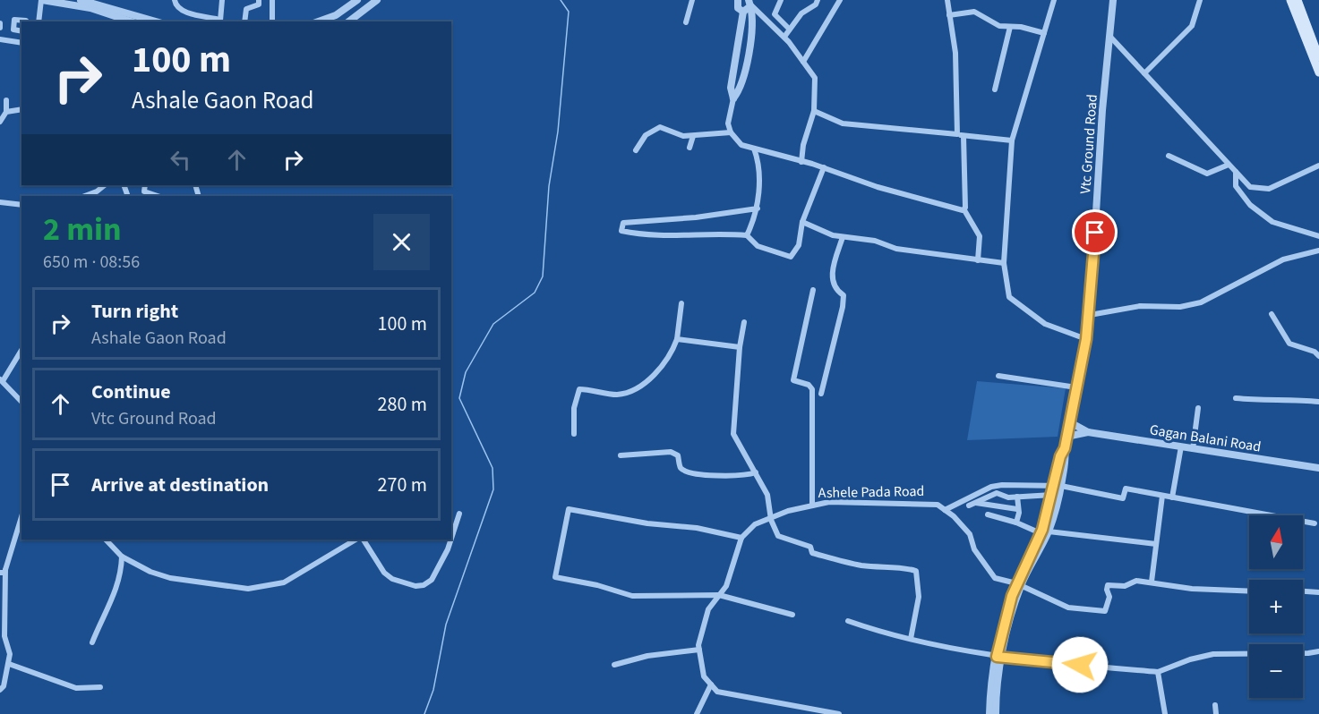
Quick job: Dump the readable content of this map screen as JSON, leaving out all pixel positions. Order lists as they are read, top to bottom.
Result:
{
  "streets": {
    "street": ["Vtc Ground Road", "Gagan Balani Road", "Ashele Pada Road"]
  },
  "crossings": [
    ["Vtc Ground Road", "Gagan Balani Road"]
  ],
  "north": "top",
  "page": {
    "turn": ["100 m", "Ashale Gaon Road"],
    "heading": ["2 min", "650 m · 08:56"],
    "list": [
      {
        "name": "Turn right",
        "note": "Ashale Gaon Road",
        "value": "100 m"
      },
      {
        "name": "Continue",
        "note": "Vtc Ground Road",
        "value": "280 m"
      },
      {
        "name": "Arrive at destination",
        "value": "270 m"
      }
    ],
    "map_buttons": ["+", "−"]
  }
}
